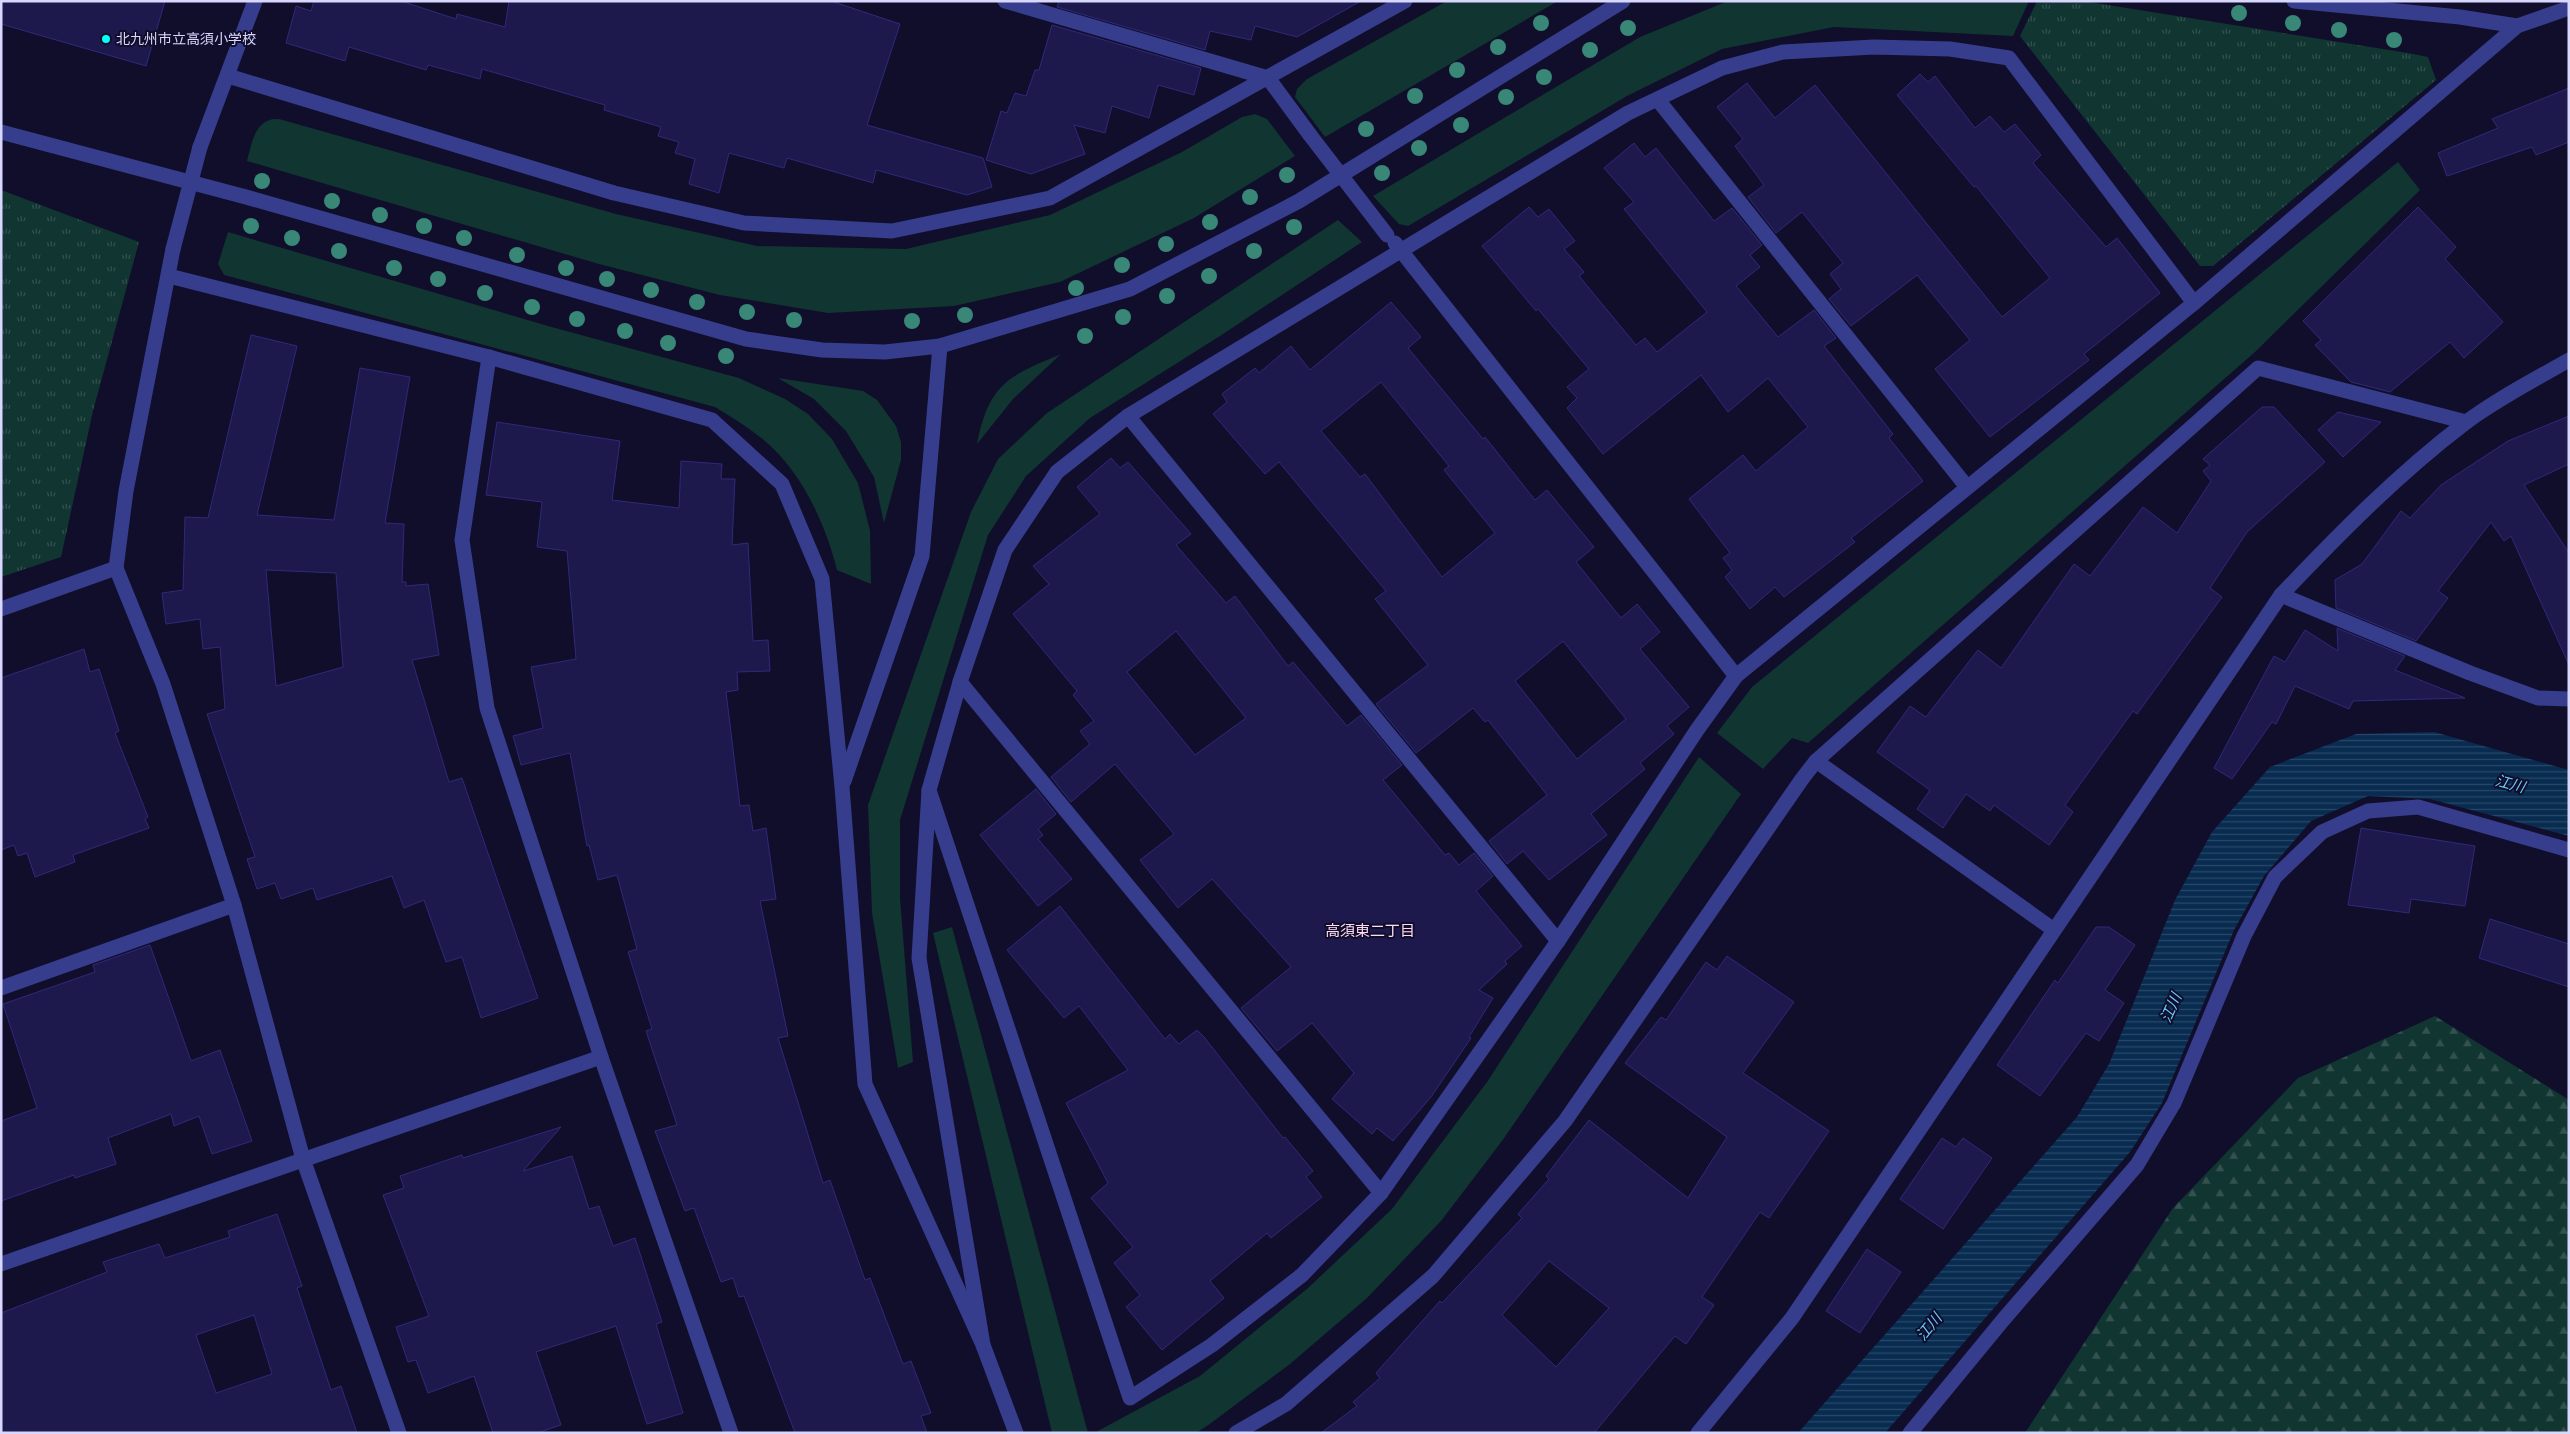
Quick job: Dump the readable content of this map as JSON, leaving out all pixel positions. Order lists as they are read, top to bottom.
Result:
{
  "districts": ["高須東二丁目"],
  "water": ["江川"],
  "places": ["北九州市立高須小学校"]
}
